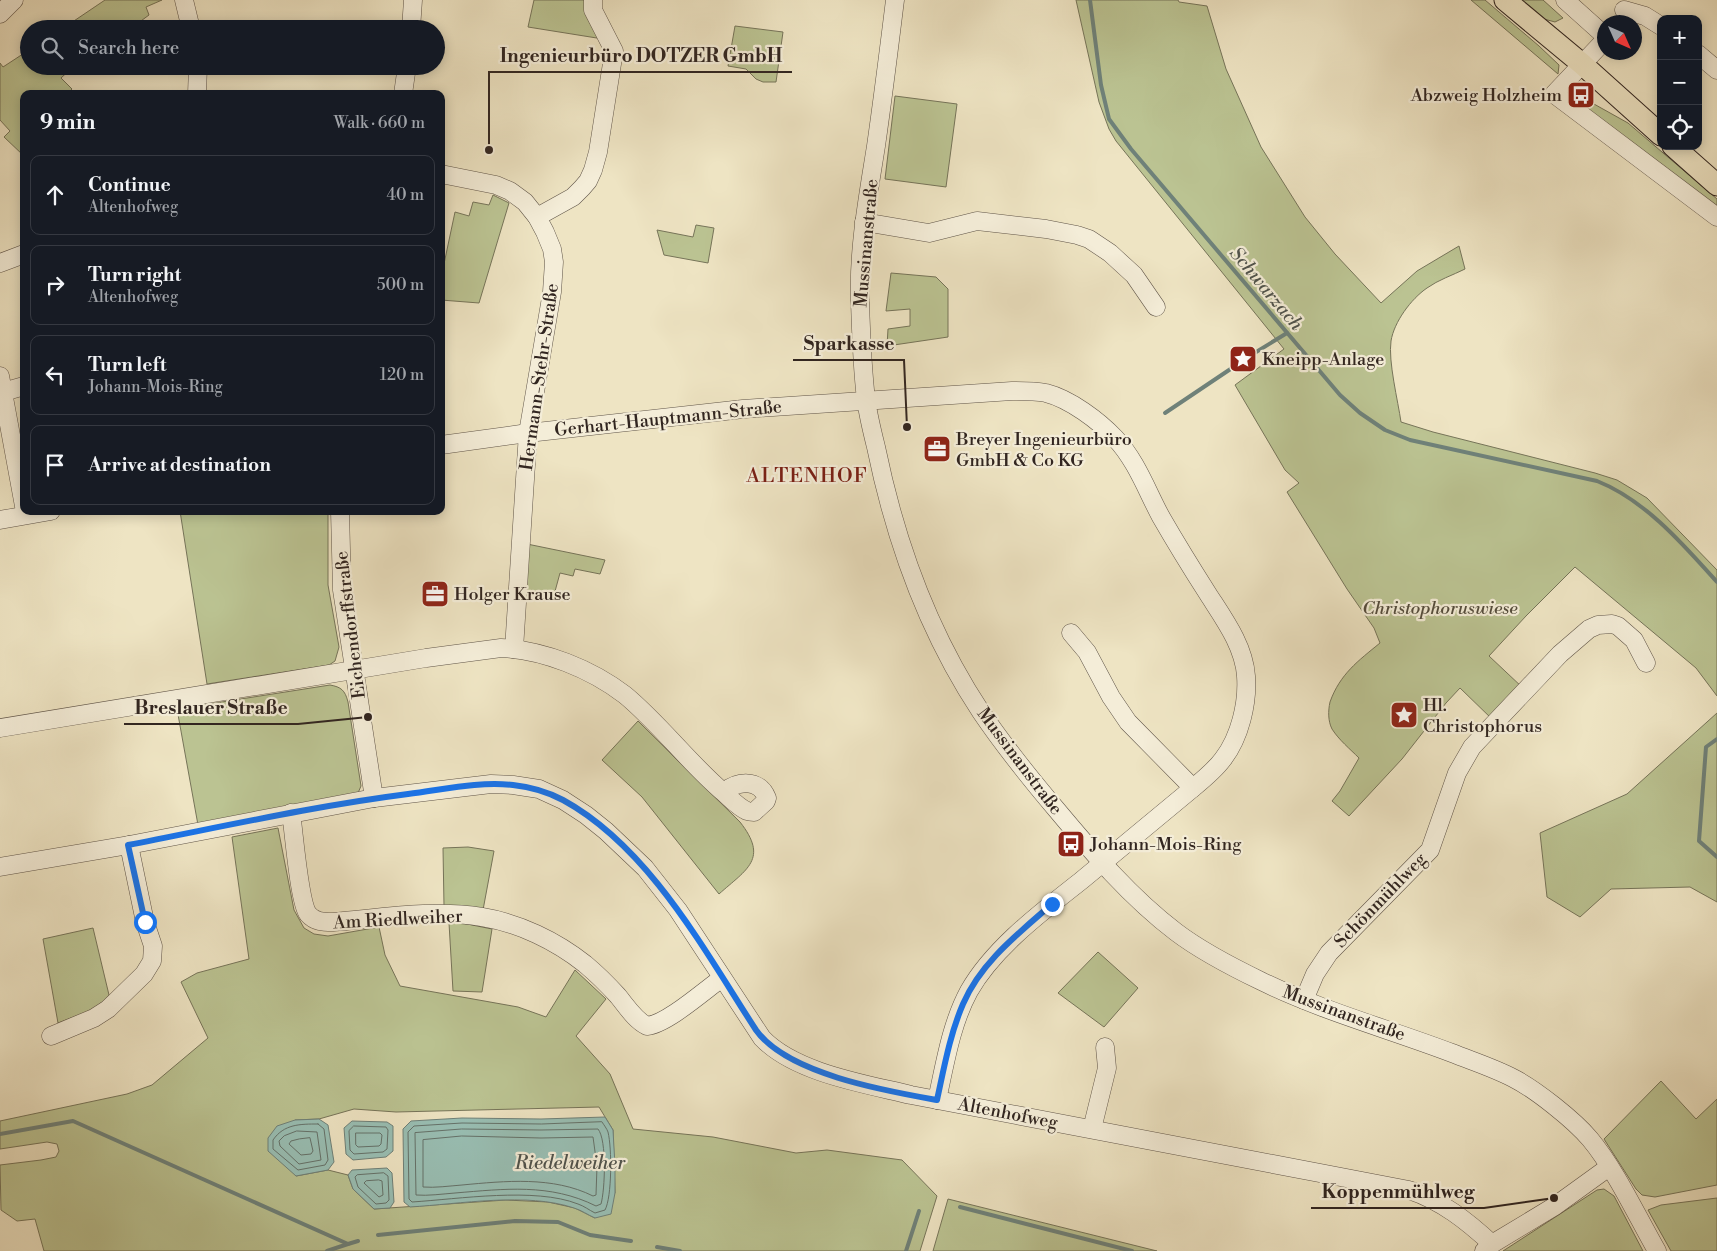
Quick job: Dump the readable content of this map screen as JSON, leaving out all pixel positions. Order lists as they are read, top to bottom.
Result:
{
  "streets": {
    "street": [
      "Mussinanstraße",
      "Hermann-Stehr-Straße",
      "Gerhart-Hauptmann-Straße",
      "Eichendorffstraße",
      "Schönmühlweg",
      "Am Riedlweiher",
      "Altenhofweg"
    ]
  },
  "crossings": [
    ["Mussinanstraße", "Gerhart-Hauptmann-Straße"],
    ["Mussinanstraße", "Schönmühlweg"],
    ["Hermann-Stehr-Straße", "Gerhart-Hauptmann-Straße"],
    ["Eichendorffstraße", "Altenhofweg"],
    ["Am Riedlweiher", "Altenhofweg"]
  ],
  "districts": ["ALTENHOF"],
  "water": ["Schwarzach", "Riedelweiher"],
  "parks": ["Christophoruswiese"],
  "places": {
    "bus stop": ["Abzweig Holzheim", "Johann-Mois-Ring"],
    "other": [
      "Ingenieurbüro DOTZER GmbH",
      "Sparkasse",
      "Breslauer Straße",
      "Koppenmühlweg"
    ],
    "place": ["Kneipp-Anlage", "Hl. Christophorus"],
    "office": ["Breyer Ingenieurbüro GmbH & Co KG", "Holger Krause"]
  },
  "north": "bottom right",
  "page": {
    "map_buttons": ["+", "−"],
    "search": "Search here",
    "heading": ["9 min", "Walk · 660 m"],
    "list": [
      ["Continue", "Altenhofweg", "40 m"],
      ["Turn right", "Altenhofweg", "500 m"],
      ["Turn left", "Johann-Mois-Ring", "120 m"],
      "Arrive at destination"
    ]
  }
}
